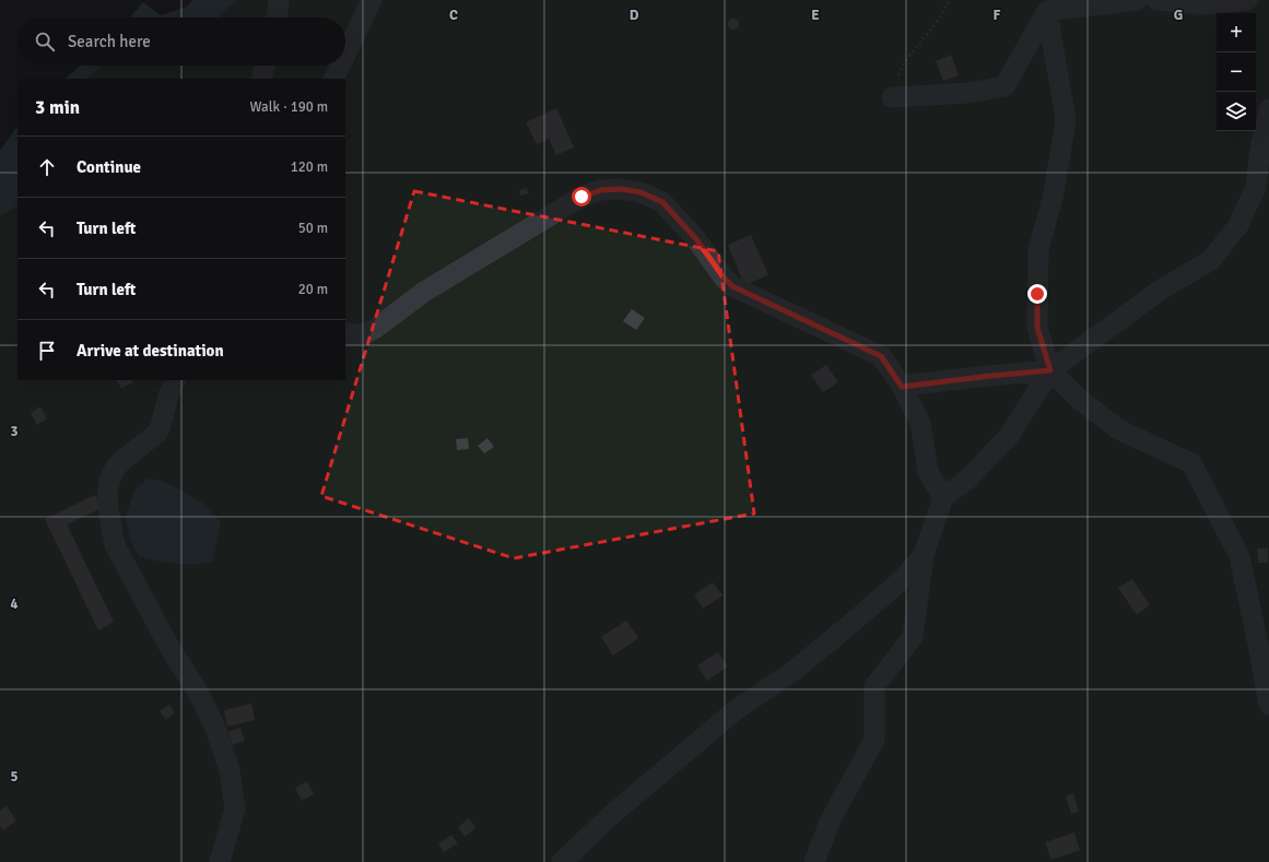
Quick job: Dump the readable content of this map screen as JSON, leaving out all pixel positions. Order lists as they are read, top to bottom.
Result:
{
  "page": {
    "map_buttons": ["+", "−"],
    "search": "Search here",
    "heading": ["3 min", "Walk · 190 m"],
    "list": [
      ["Continue", "120 m"],
      ["Turn left", "50 m"],
      ["Turn left", "20 m"],
      "Arrive at destination"
    ]
  },
  "grid": {
    "columns": [
      "C",
      "D",
      "E",
      "F",
      "G"
    ],
    "rows": ["3", "4", "5"]
  }
}
